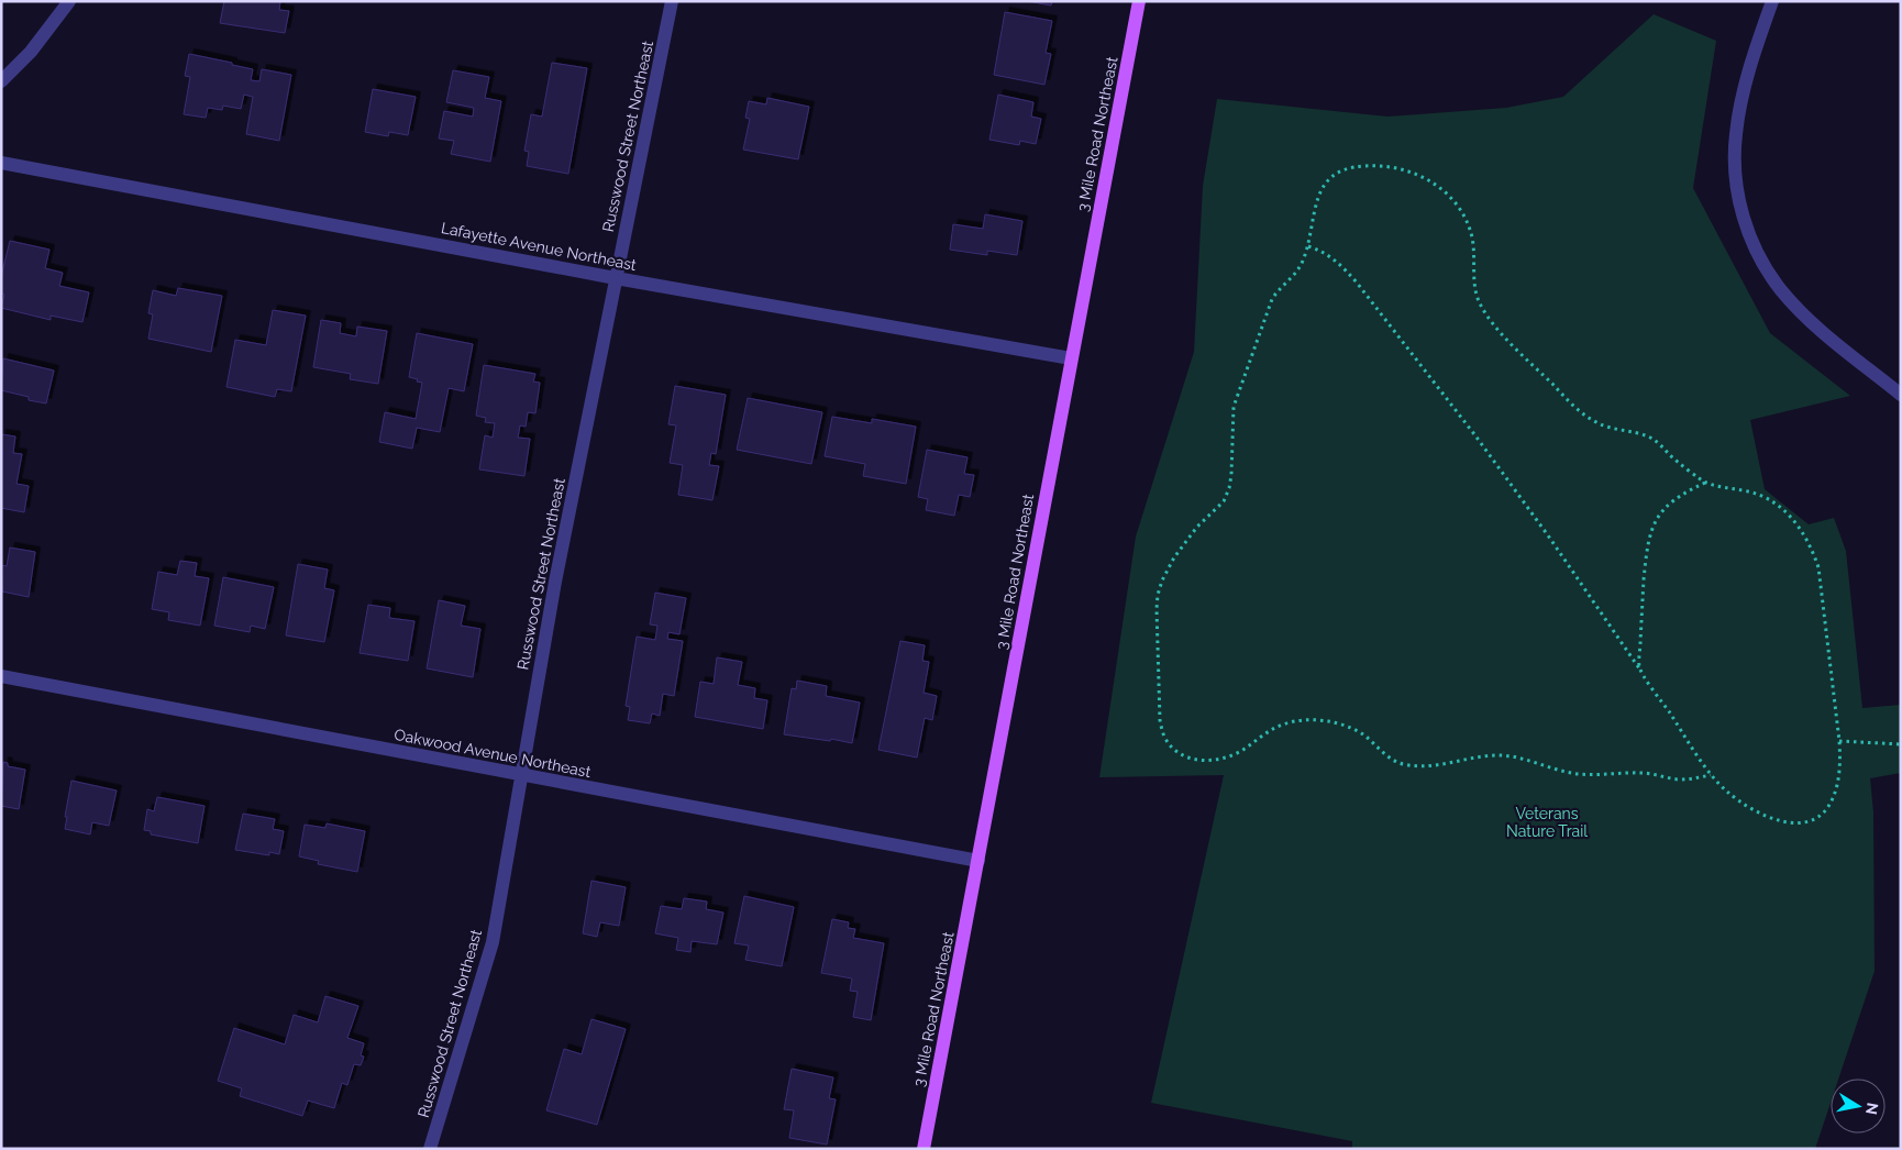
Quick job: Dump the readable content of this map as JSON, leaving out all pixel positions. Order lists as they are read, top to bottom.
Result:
{
  "streets": {
    "main road": ["3 Mile Road Northeast"],
    "street": ["Russwood Street Northeast", "Lafayette Avenue Northeast", "Oakwood Avenue Northeast"]
  },
  "crossings": [
    ["3 Mile Road Northeast", "Lafayette Avenue Northeast"],
    ["3 Mile Road Northeast", "Oakwood Avenue Northeast"],
    ["Russwood Street Northeast", "Lafayette Avenue Northeast"],
    ["Russwood Street Northeast", "Oakwood Avenue Northeast"]
  ],
  "parks": ["Veterans Nature Trail"],
  "north": "right"
}
